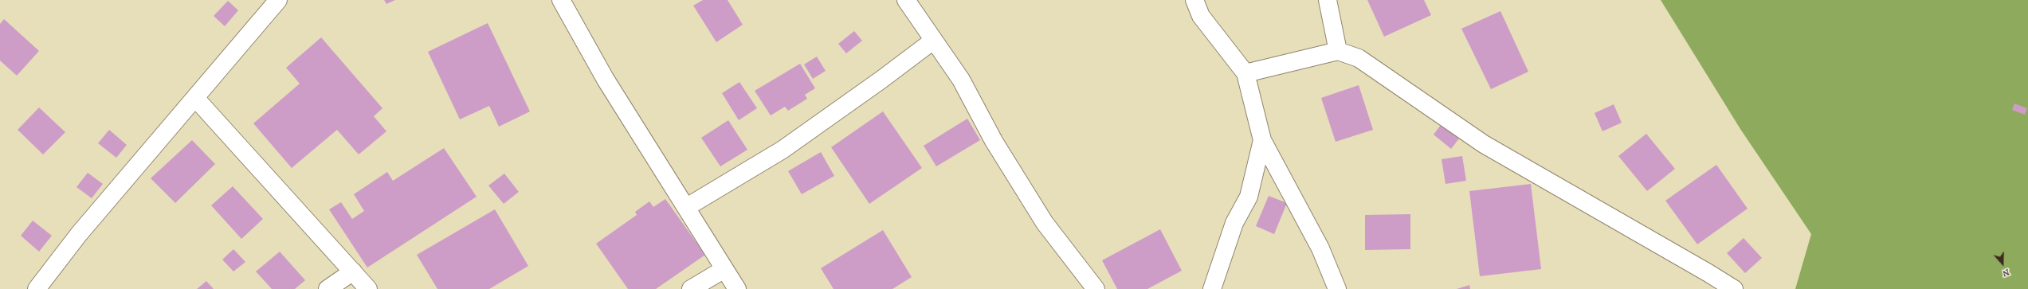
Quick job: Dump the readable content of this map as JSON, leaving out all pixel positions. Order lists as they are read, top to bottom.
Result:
{
  "north": "bottom"
}
